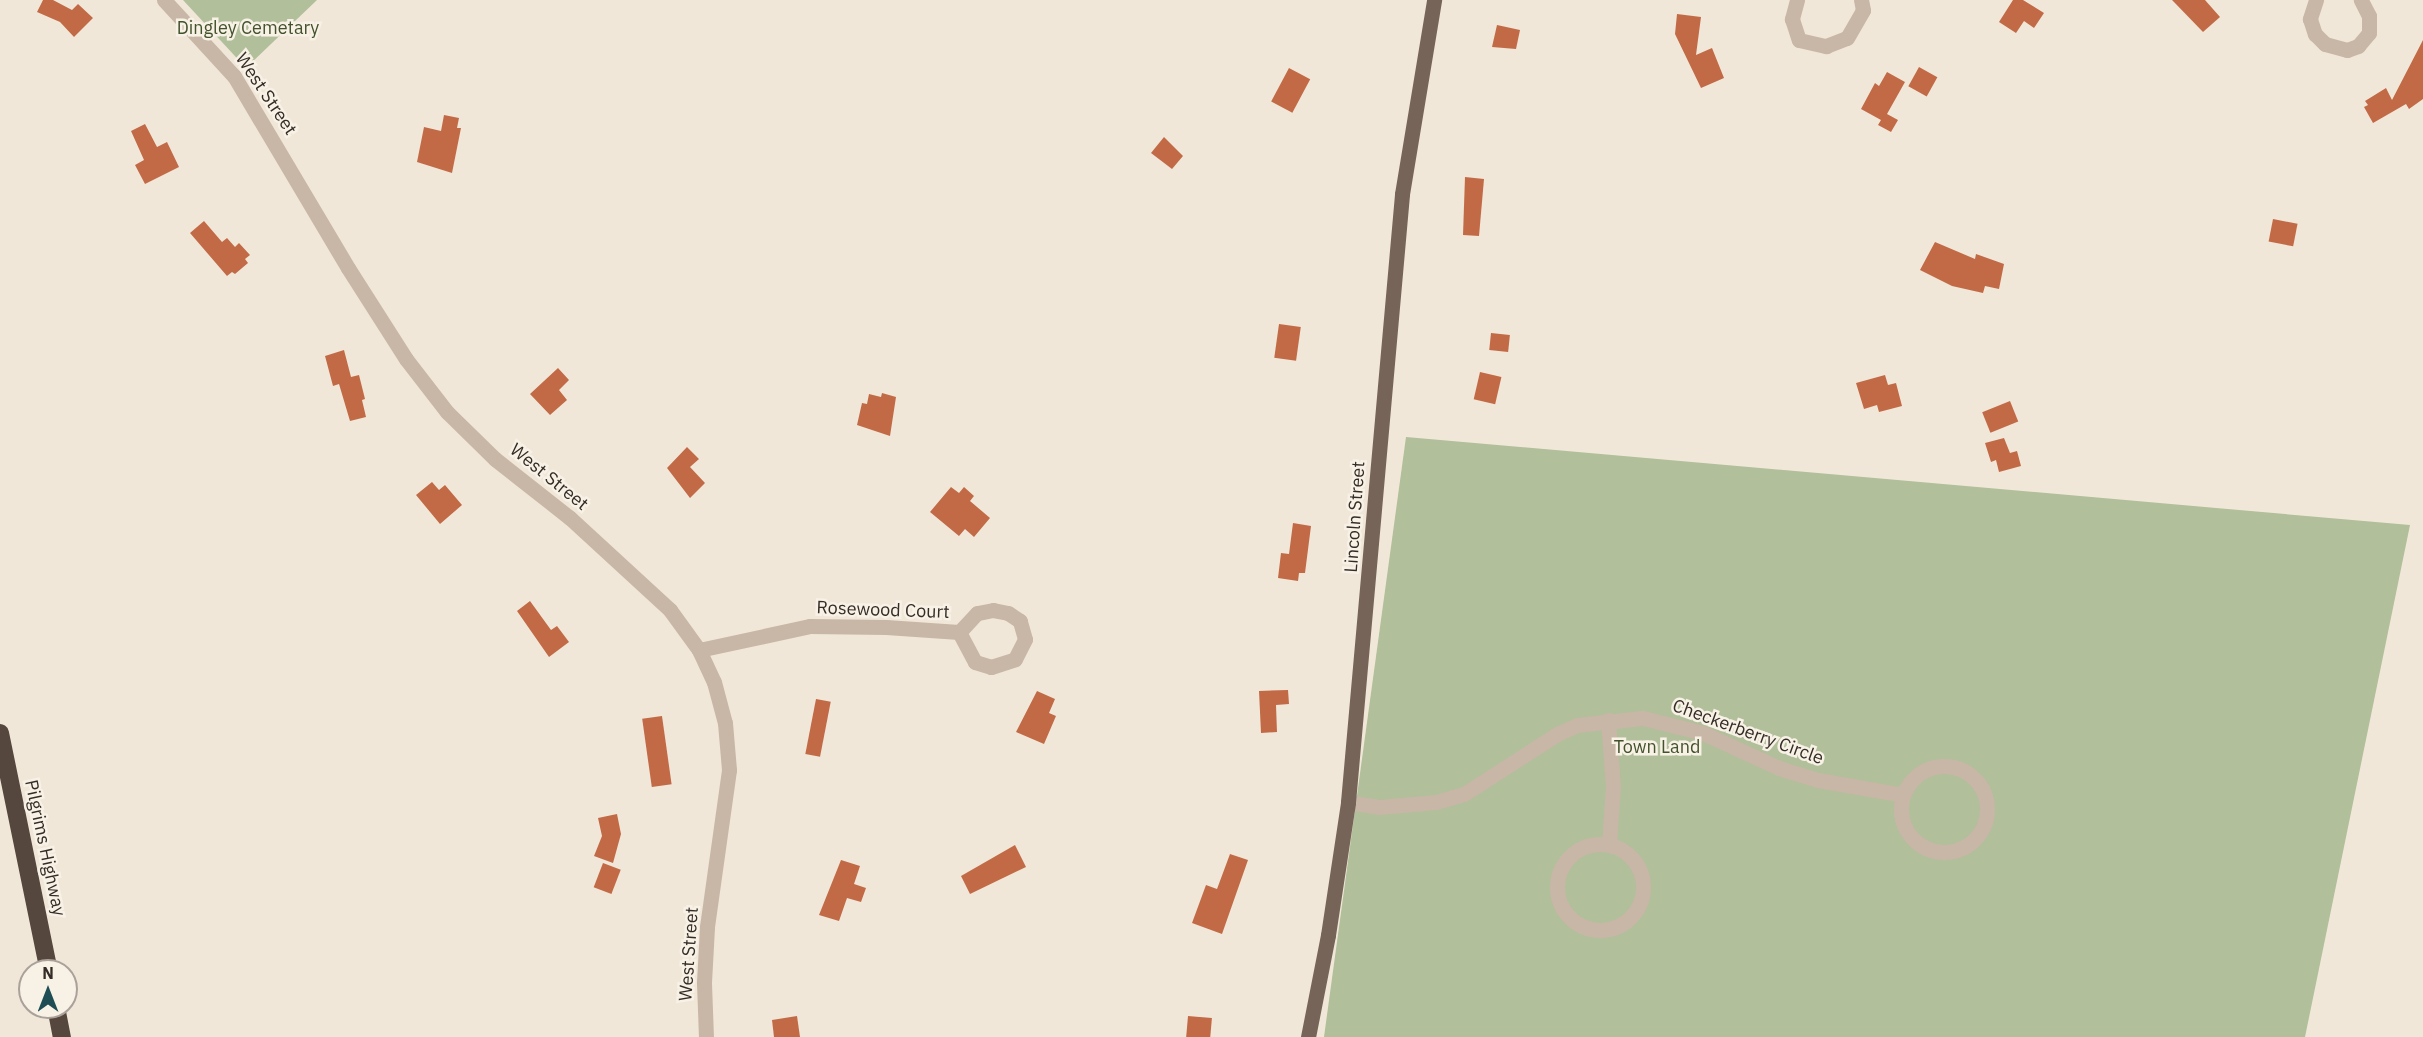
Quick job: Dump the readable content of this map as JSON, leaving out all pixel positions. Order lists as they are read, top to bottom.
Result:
{
  "streets": {
    "highway": ["Pilgrims Highway"],
    "main road": ["Lincoln Street"],
    "street": ["West Street", "Rosewood Court", "Checkerberry Circle"]
  },
  "crossings": [
    ["West Street", "Rosewood Court"],
    ["Lincoln Street", "Checkerberry Circle"]
  ],
  "parks": ["Dingley Cemetary", "Town Land"],
  "north": "top"
}
